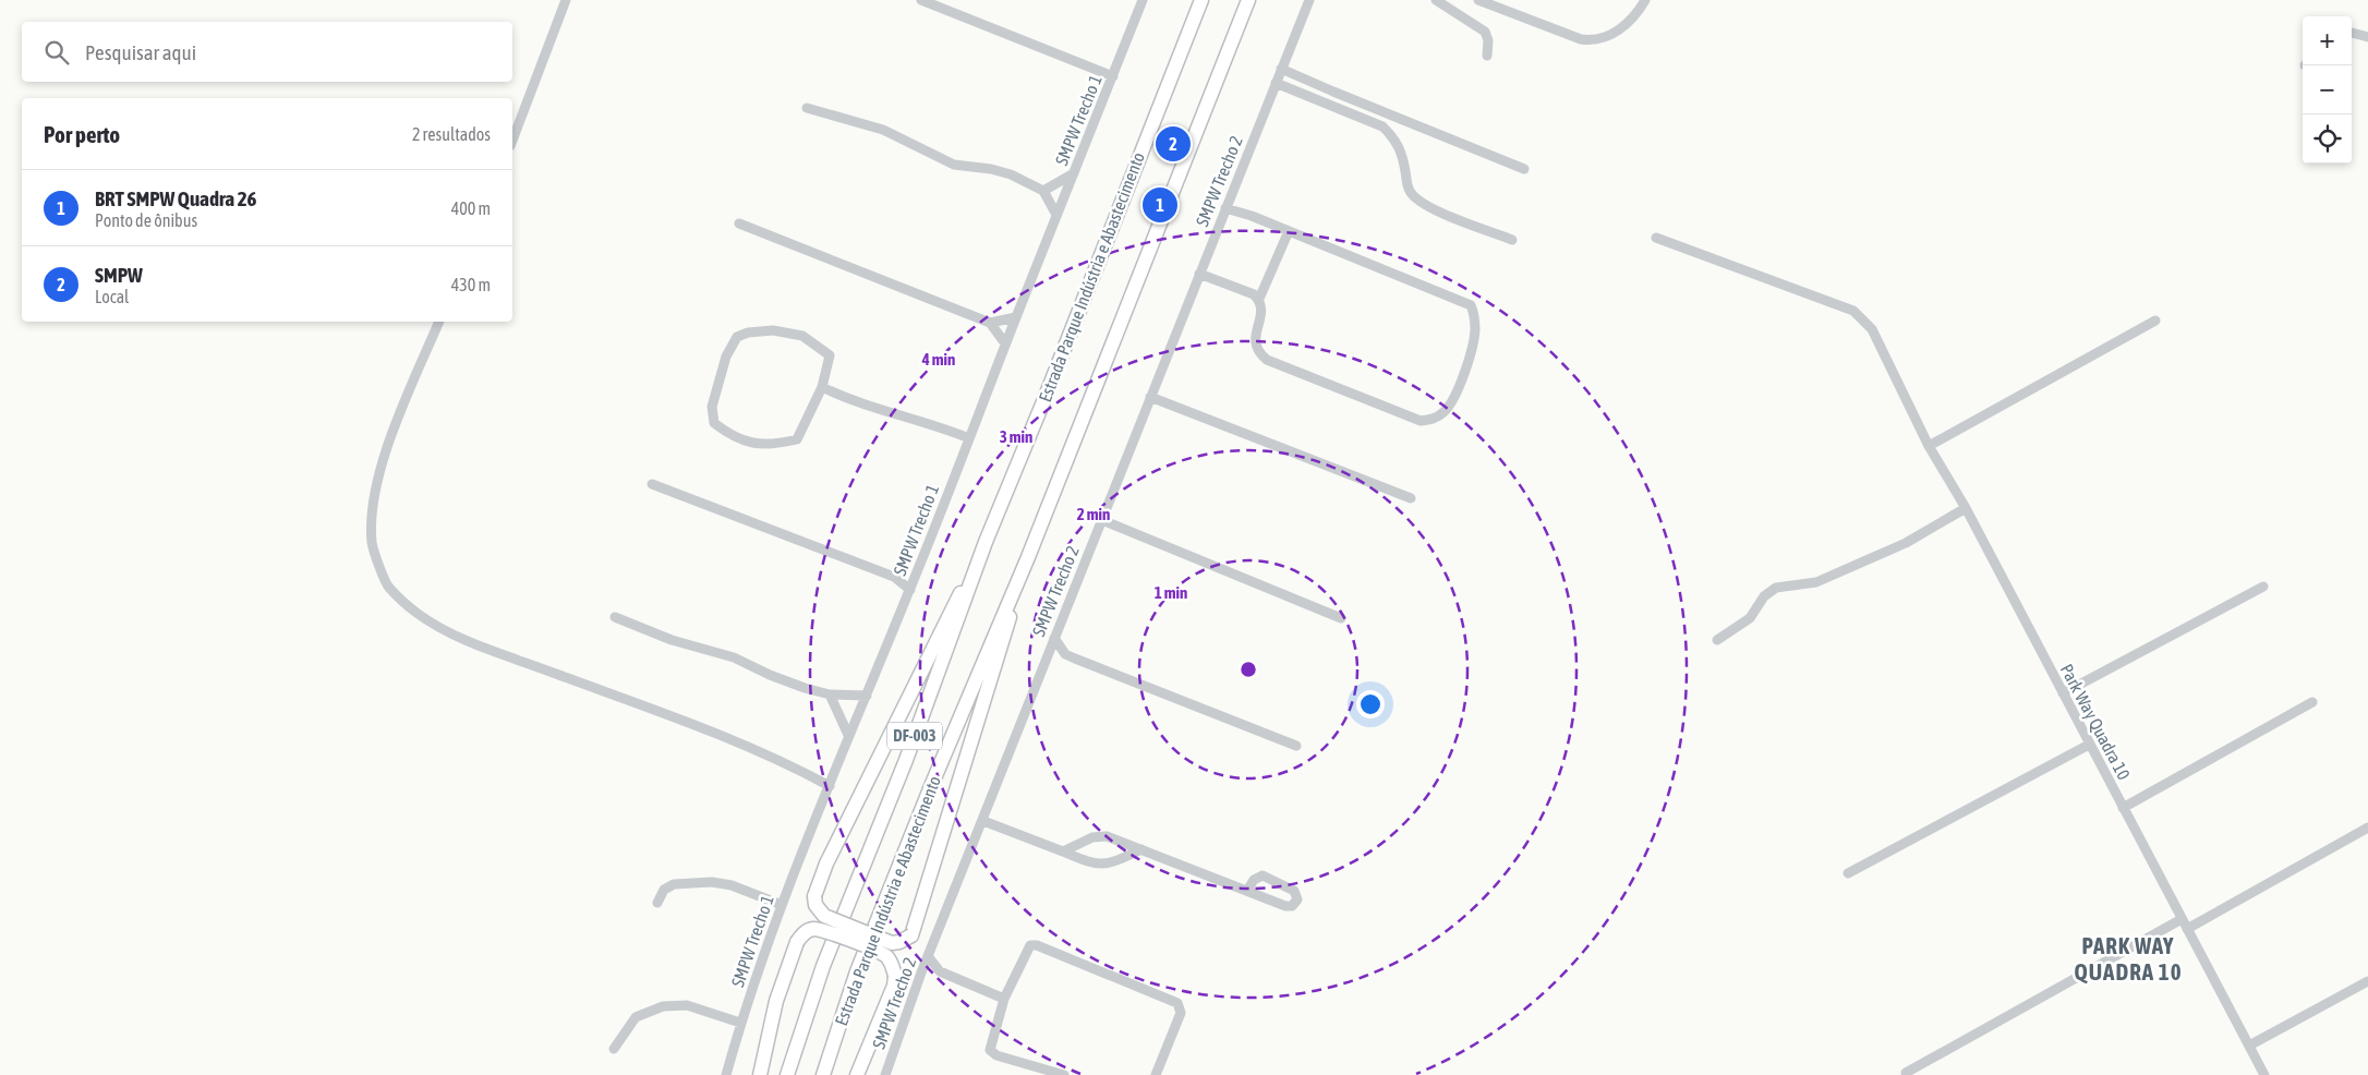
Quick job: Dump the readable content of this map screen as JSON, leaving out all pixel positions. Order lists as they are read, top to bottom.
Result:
{
  "streets": {
    "highway": ["Estrada Parque Indústria e Abastecimento", "DF-003"],
    "street": ["SMPW Trecho 1", "SMPW Trecho 2", "Park Way Quadra 10"]
  },
  "districts": ["PARK WAY QUADRA 10"],
  "page": {
    "map_buttons": ["+", "−"],
    "search": "Pesquisar aqui",
    "heading": ["Por perto", "2 resultados"],
    "pins": ["2", "1"],
    "list": [
      {
        "mark": "1",
        "name": "BRT SMPW Quadra 26",
        "note": "Ponto de ônibus",
        "value": "400 m"
      },
      {
        "mark": "2",
        "name": "SMPW",
        "note": "Local",
        "value": "430 m"
      }
    ]
  },
  "rings": [
    "4 min",
    "3 min",
    "2 min",
    "1 min"
  ]
}
